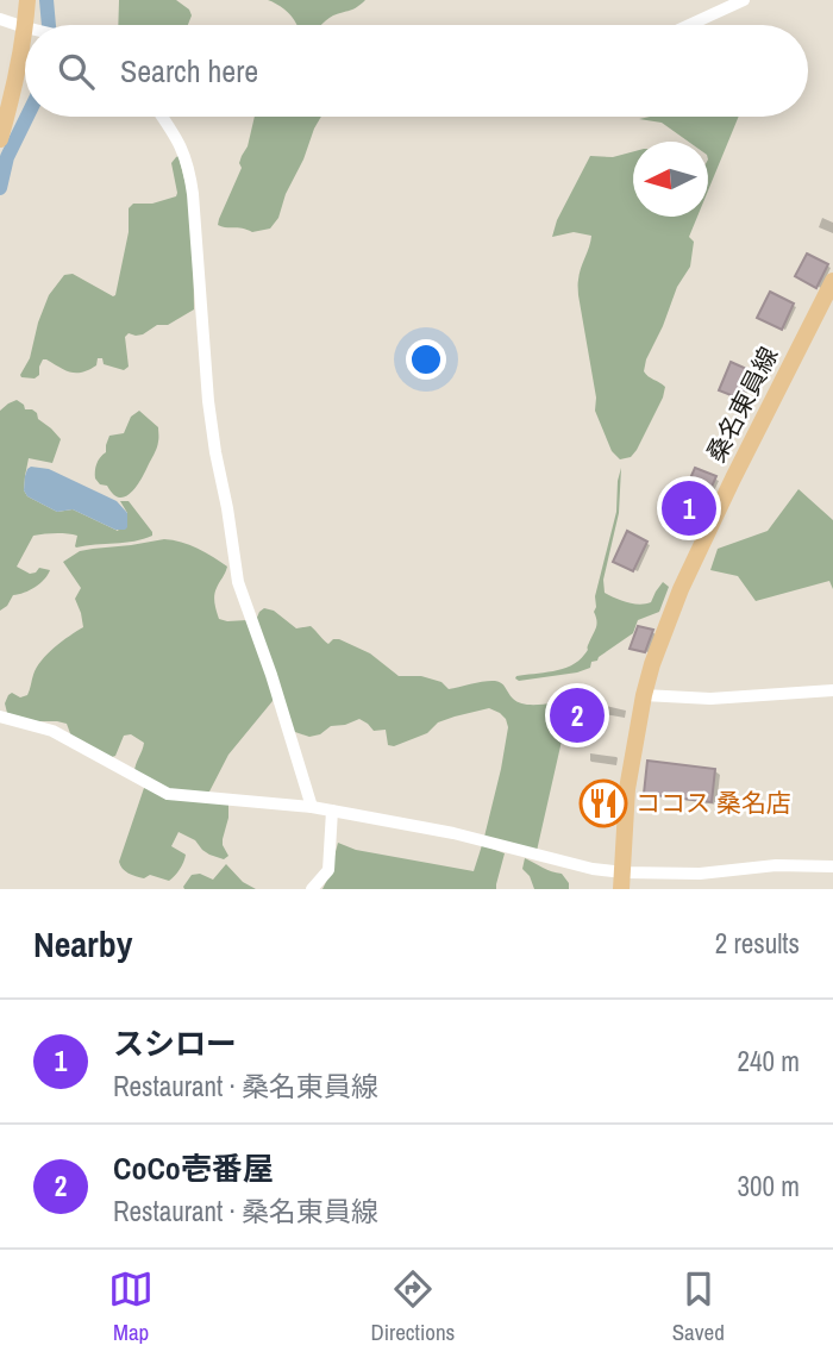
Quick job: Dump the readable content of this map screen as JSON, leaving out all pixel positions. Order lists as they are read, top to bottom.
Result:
{
  "streets": {
    "main road": ["桑名東員線"]
  },
  "places": {
    "restaurant": ["ココス 桑名店"]
  },
  "north": "left",
  "page": {
    "search": "Search here",
    "pins": ["1", "2"],
    "heading": ["Nearby", "2 results"],
    "list": [
      {
        "mark": "1",
        "name": "スシロー",
        "note": "Restaurant · 桑名東員線",
        "value": "240 m"
      },
      {
        "mark": "2",
        "name": "CoCo壱番屋",
        "note": "Restaurant · 桑名東員線",
        "value": "300 m"
      }
    ],
    "nav": ["Map", "Directions", "Saved"]
  }
}
